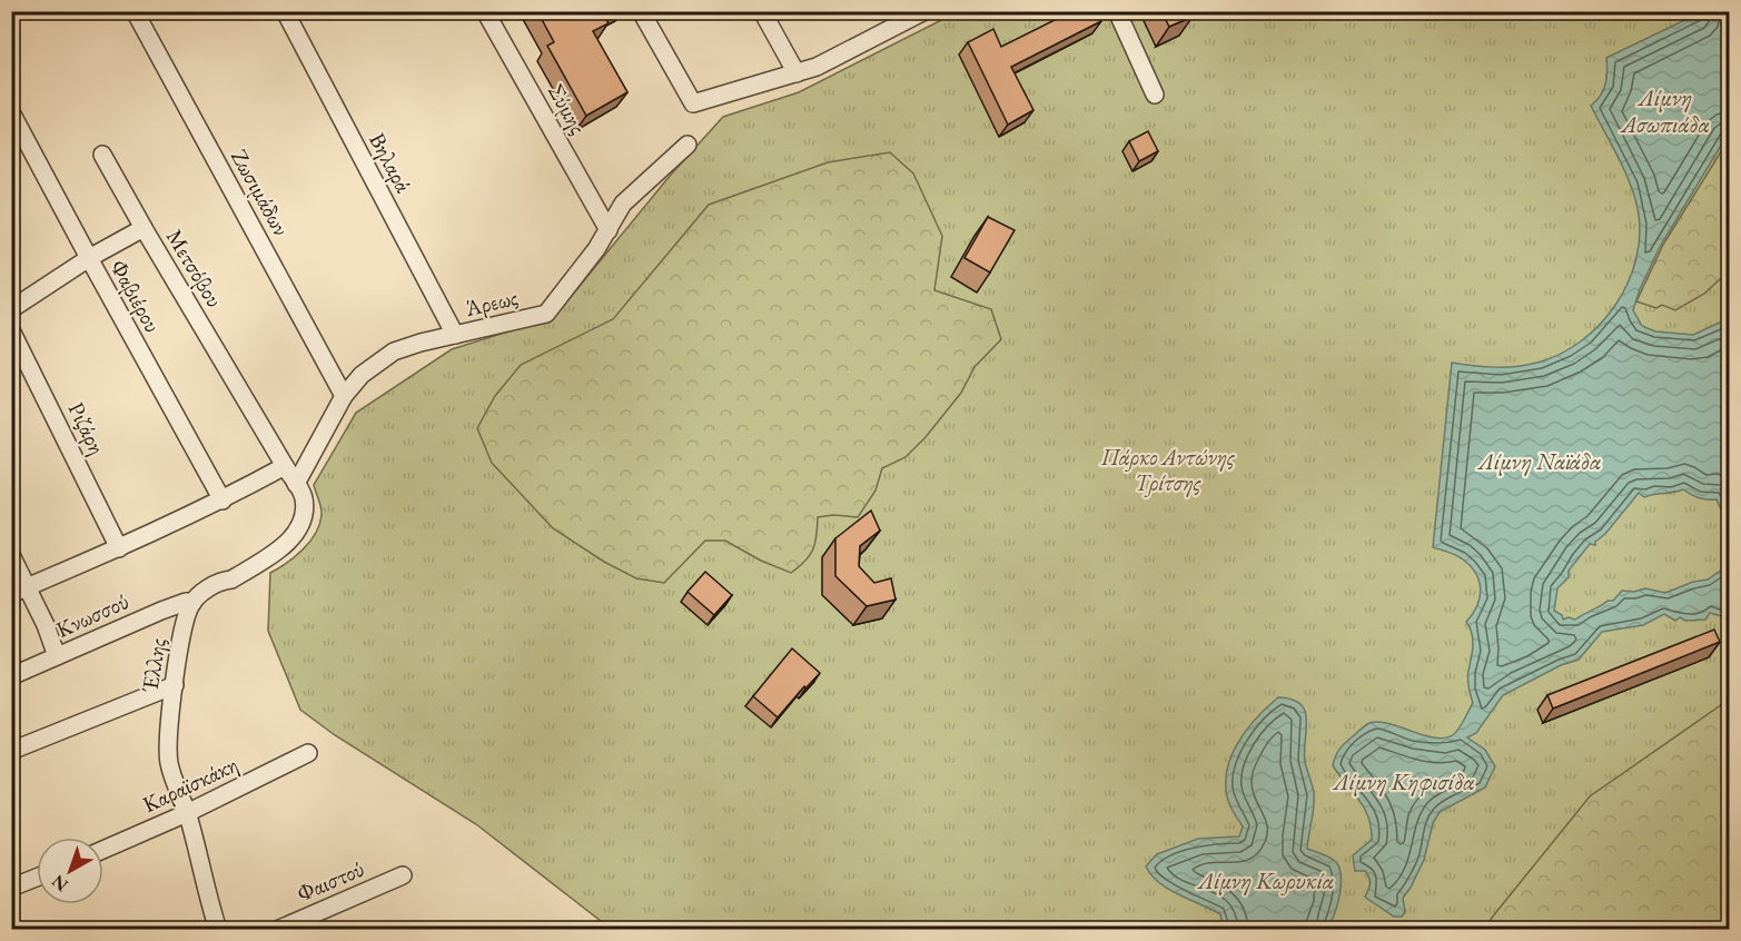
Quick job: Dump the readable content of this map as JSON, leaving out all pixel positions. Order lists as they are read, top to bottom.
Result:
{
  "streets": {
    "street": [
      "Σύμης",
      "Βηλαρά",
      "Ζωσιμάδων",
      "Μετσόβου",
      "Φαβιέρου",
      "Άρεως",
      "Ριζάρη",
      "Κνωσσού",
      "Έλλης",
      "Καραϊσκάκη",
      "Φαιστού"
    ]
  },
  "crossings": [
    ["Σύμης", "Άρεως"],
    ["Βηλαρά", "Άρεως"],
    ["Ζωσιμάδων", "Άρεως"],
    ["Μετσόβου", "Φαβιέρου"],
    ["Κνωσσού", "Έλλης"],
    ["Έλλης", "Καραϊσκάκη"]
  ],
  "water": [
    "Λίμνη Ασωπιάδα",
    "Λίμνη Ναϊάδα",
    "Λίμνη Κηφισίδα",
    "Λίμνη Κωρυκία"
  ],
  "parks": ["Πάρκο Αντώνης Τρίτσης"],
  "north": "bottom left"
}
